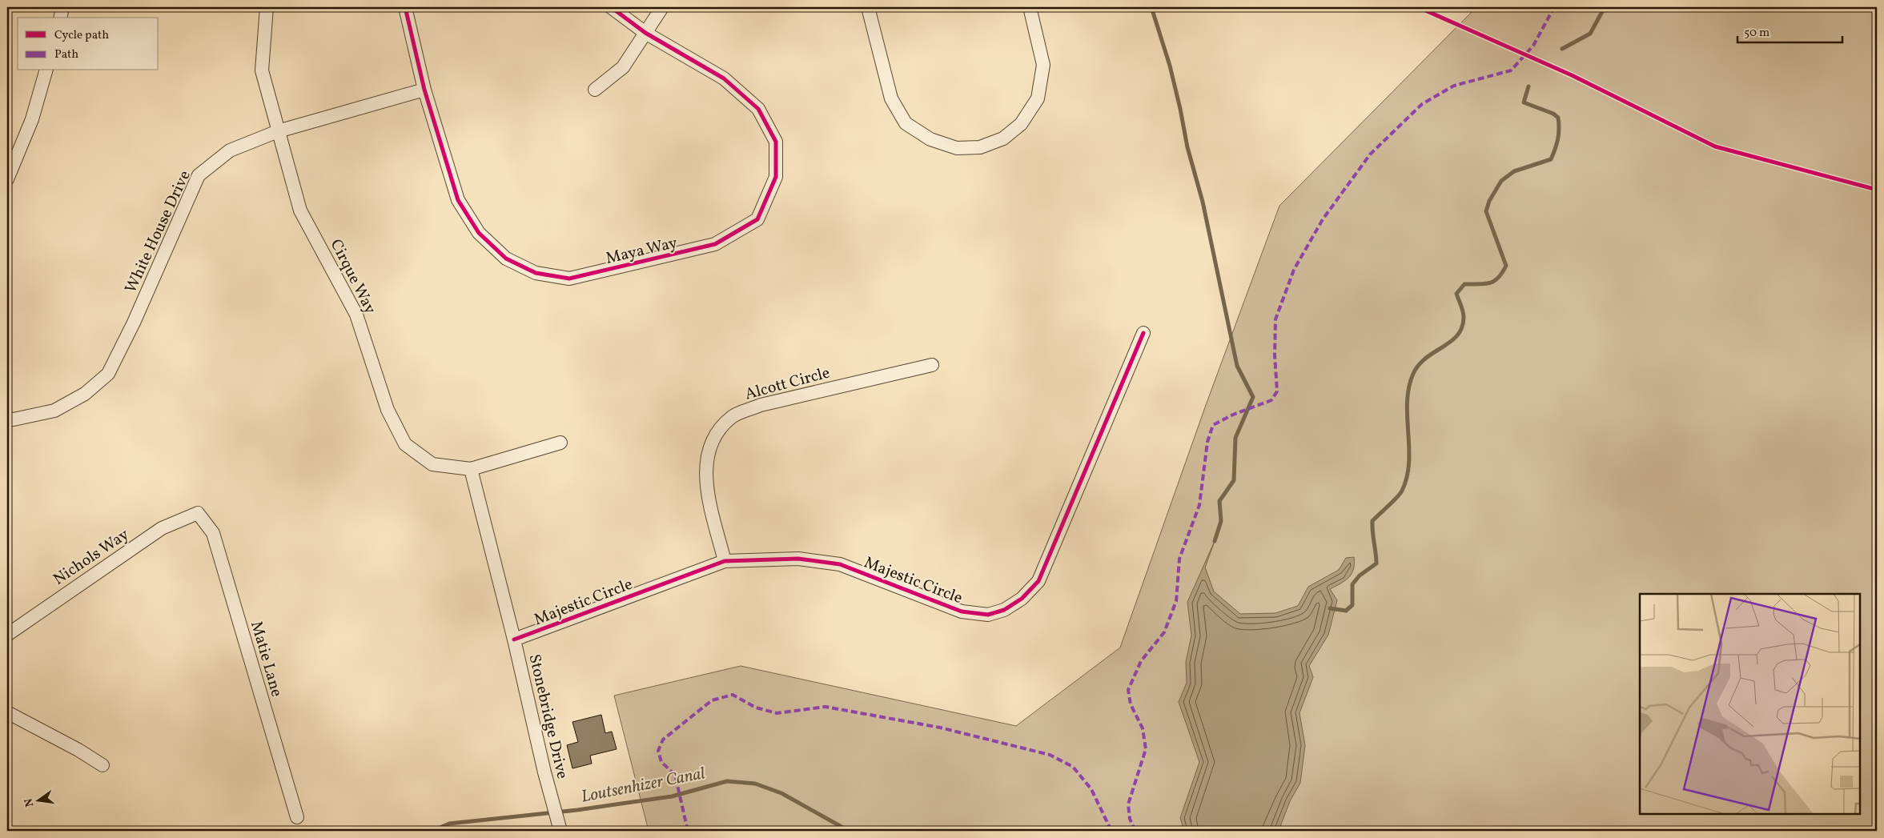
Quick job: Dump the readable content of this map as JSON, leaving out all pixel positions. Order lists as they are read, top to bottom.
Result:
{
  "streets": {
    "street": [
      "White House Drive",
      "Maya Way",
      "Cirque Way",
      "Alcott Circle",
      "Nichols Way",
      "Majestic Circle",
      "Matie Lane",
      "Stonebridge Drive"
    ]
  },
  "crossings": [
    ["White House Drive", "Maya Way"],
    ["White House Drive", "Cirque Way"],
    ["Cirque Way", "Stonebridge Drive"],
    ["Alcott Circle", "Majestic Circle"],
    ["Nichols Way", "Matie Lane"],
    ["Majestic Circle", "Stonebridge Drive"]
  ],
  "water": ["Loutsenhizer Canal"],
  "legend": ["Cycle path", "Path"],
  "scale_bar": "50 m",
  "north": "left"
}
